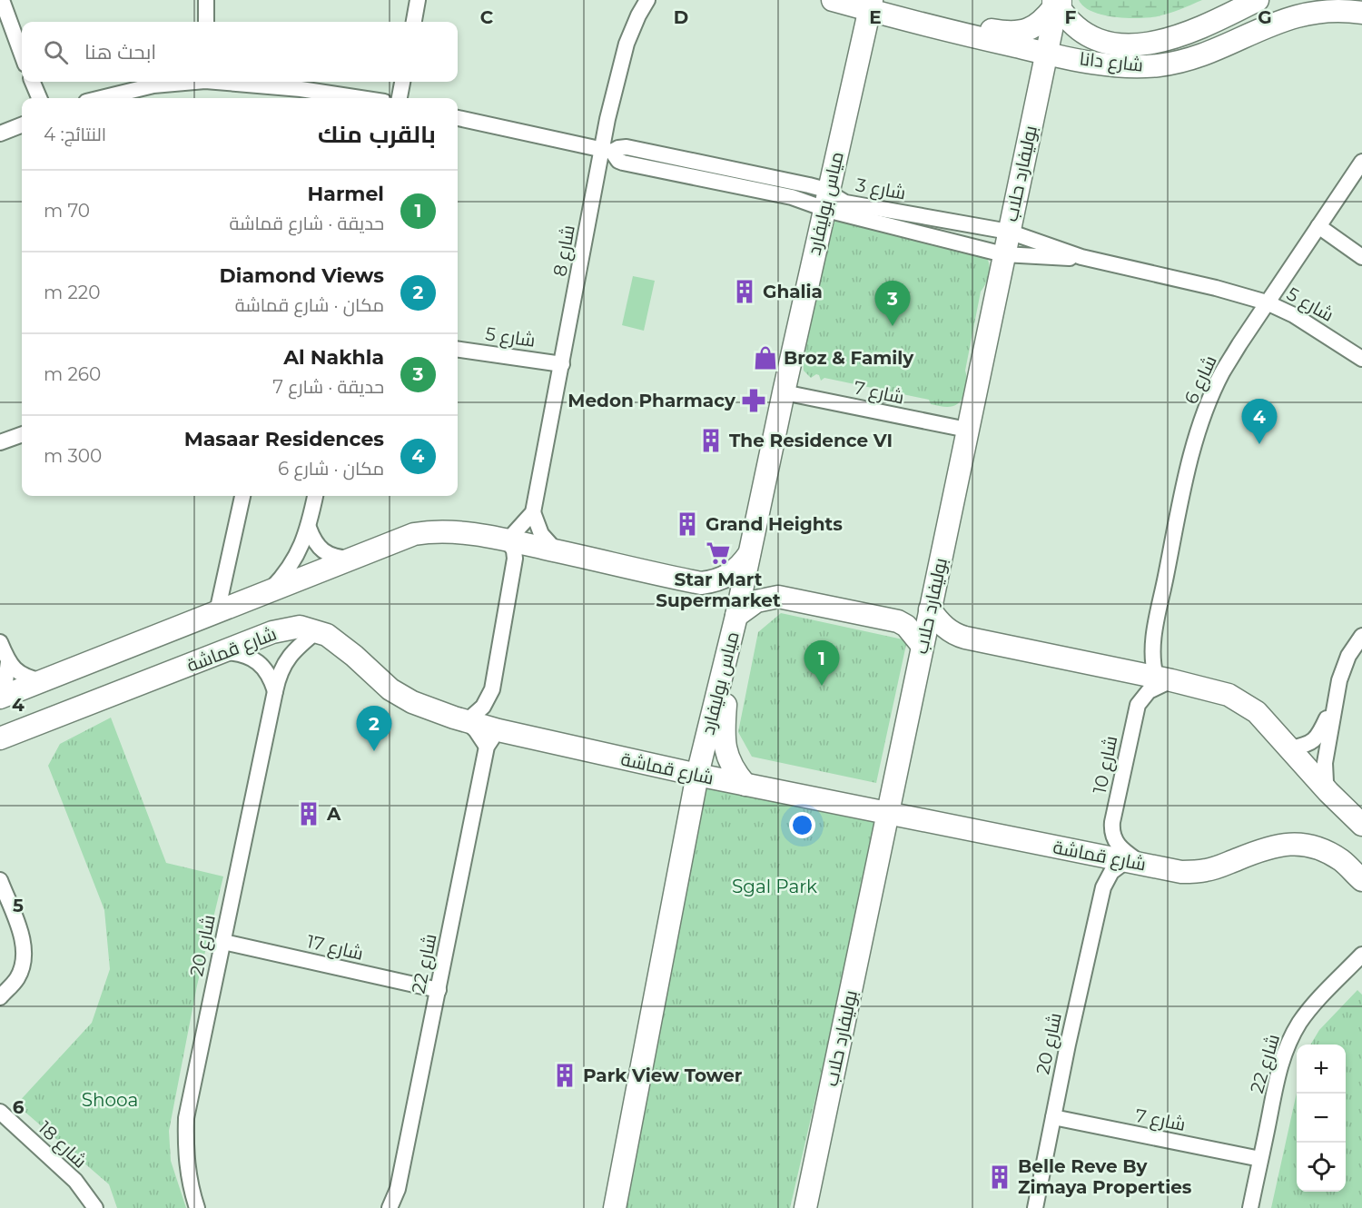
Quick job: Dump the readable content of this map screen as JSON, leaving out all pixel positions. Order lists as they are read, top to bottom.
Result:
{
  "streets": {
    "street": [
      "شارع دانا",
      "بوليفارد حلاب",
      "شارع 3",
      "مياس بوليفارد",
      "شارع 8",
      "شارع 5",
      "شارع 6",
      "شارع 7",
      "شارع قماشة",
      "شارع 10",
      "شارع 20",
      "شارع 17",
      "شارع 22",
      "شارع 18"
    ]
  },
  "crossings": [
    ["شارع دانا", "بوليفارد حلاب"],
    ["شارع دانا", "مياس بوليفارد"],
    ["بوليفارد حلاب", "شارع 3"],
    ["بوليفارد حلاب", "شارع 7"],
    ["بوليفارد حلاب", "شارع قماشة"],
    ["شارع 3", "مياس بوليفارد"],
    ["شارع 3", "شارع 8"],
    ["شارع 3", "شارع 5"],
    ["شارع 3", "شارع 6"],
    ["مياس بوليفارد", "شارع 7"],
    ["مياس بوليفارد", "شارع قماشة"],
    ["شارع 8", "شارع 5"],
    ["شارع 5", "شارع 6"],
    ["شارع 6", "شارع 10"],
    ["شارع 7", "شارع 20"],
    ["شارع 7", "شارع 22"],
    ["شارع قماشة", "شارع 10"],
    ["شارع قماشة", "شارع 20"],
    ["شارع قماشة", "شارع 22"],
    ["شارع 10", "شارع 20"],
    ["شارع 20", "شارع 17"],
    ["شارع 17", "شارع 22"]
  ],
  "parks": ["Sgal Park", "Shooa"],
  "places": {
    "building": [
      "Ghalia",
      "The Residence VI",
      "Grand Heights",
      "A",
      "Park View Tower",
      "Belle Reve By Zimaya Properties"
    ],
    "shop": ["Broz & Family"],
    "pharmacy": ["Medon Pharmacy"],
    "supermarket": ["Star Mart Supermarket"]
  },
  "page": {
    "search": "ابحث هنا",
    "heading": ["بالقرب منك", "النتائج: 4"],
    "list": [
      {
        "mark": "1",
        "name": "Harmel",
        "note": "حديقة · شارع قماشة",
        "value": "70 m"
      },
      {
        "mark": "2",
        "name": "Diamond Views",
        "note": "مكان · شارع قماشة",
        "value": "220 m"
      },
      {
        "mark": "3",
        "name": "Al Nakhla",
        "note": "حديقة · شارع 7",
        "value": "260 m"
      },
      {
        "mark": "4",
        "name": "Masaar Residences",
        "note": "مكان · شارع 6",
        "value": "300 m"
      }
    ],
    "pins": [
      "3",
      "4",
      "1",
      "2"
    ],
    "map_buttons": ["+", "−"]
  },
  "grid": {
    "columns": [
      "C",
      "D",
      "E",
      "F",
      "G"
    ],
    "rows": ["4", "5", "6"]
  }
}
